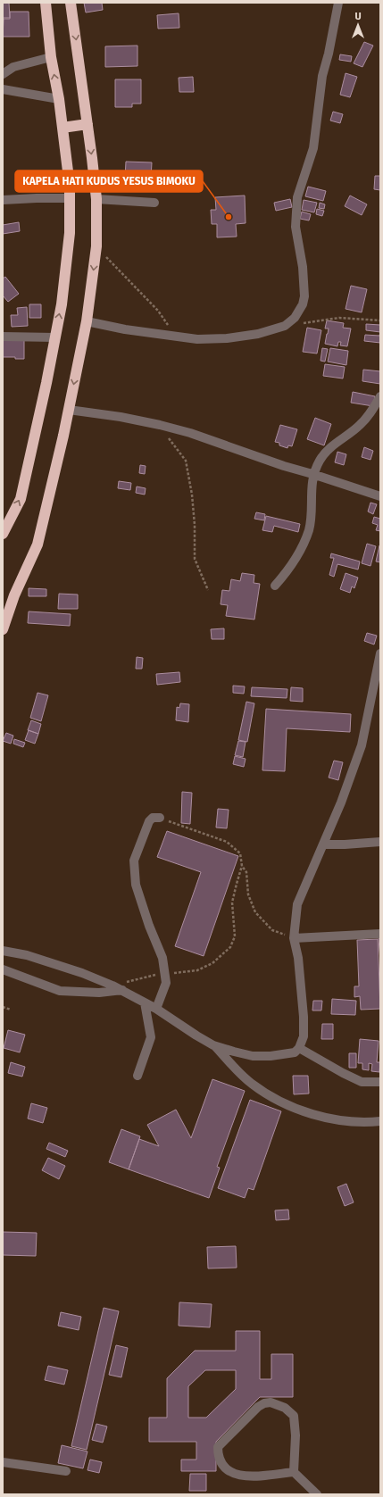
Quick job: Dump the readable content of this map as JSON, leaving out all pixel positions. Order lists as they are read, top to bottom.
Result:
{
  "places": ["KAPELA HATI KUDUS YESUS BIMOKU"],
  "north": "top"
}
